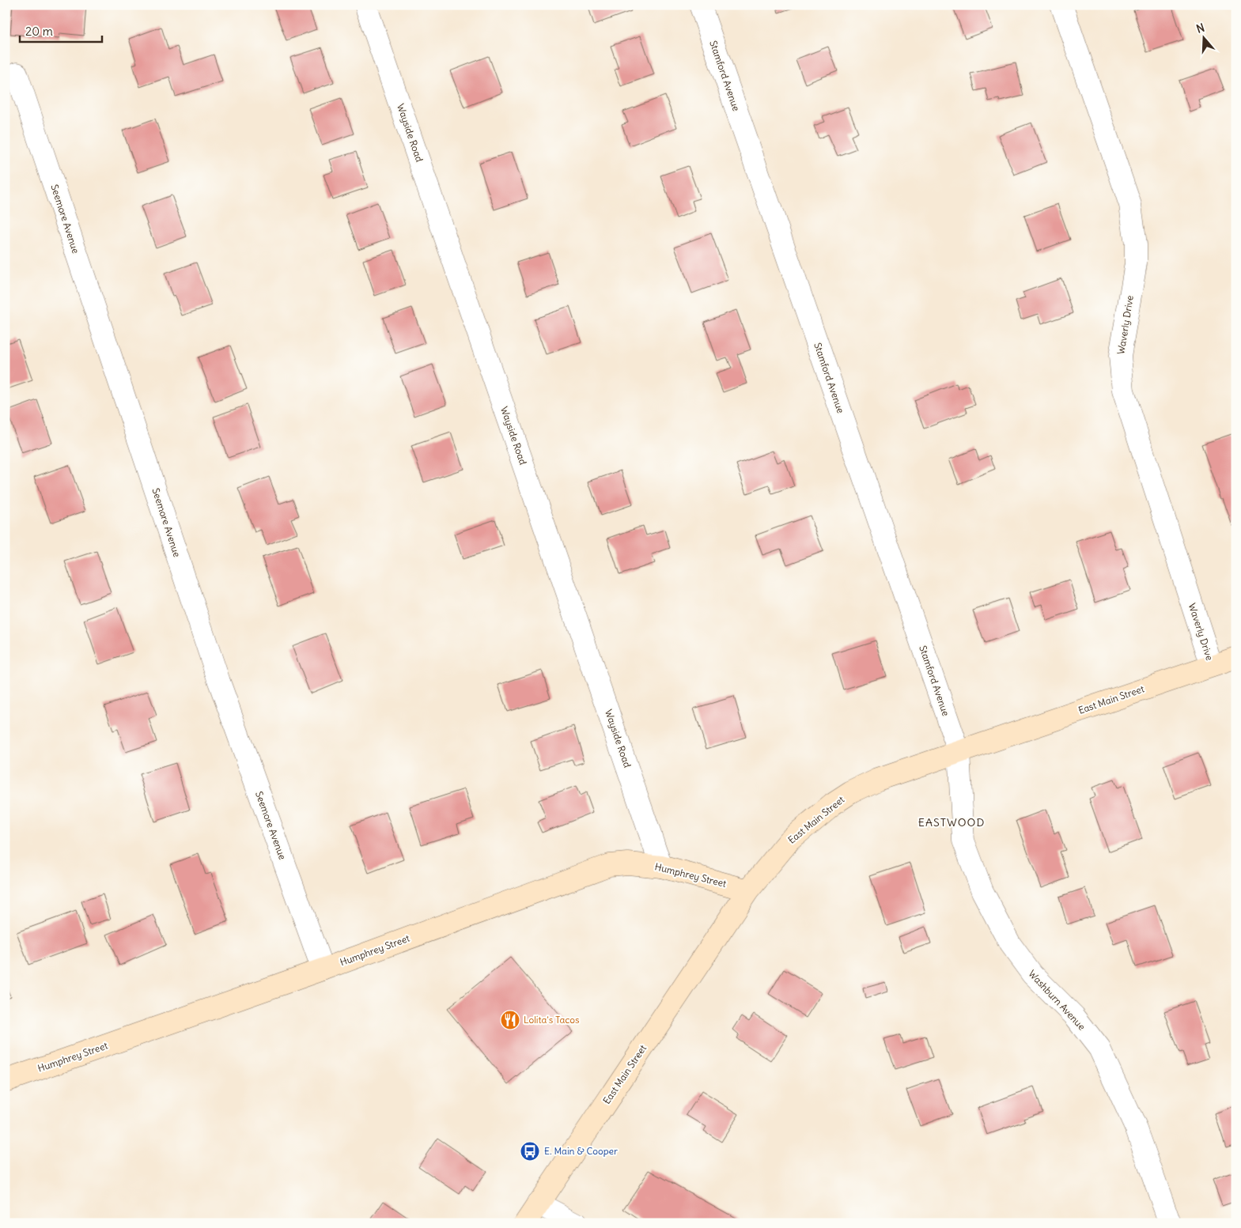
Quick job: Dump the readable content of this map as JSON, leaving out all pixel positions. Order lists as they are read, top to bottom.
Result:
{
  "streets": {
    "street": [
      "Stamford Avenue",
      "Wayside Road",
      "Seemore Avenue",
      "Waverly Drive",
      "East Main Street",
      "Humphrey Street",
      "Washburn Avenue"
    ]
  },
  "crossings": [
    ["Stamford Avenue", "East Main Street"],
    ["Stamford Avenue", "Washburn Avenue"],
    ["Wayside Road", "Humphrey Street"],
    ["Seemore Avenue", "Humphrey Street"],
    ["Waverly Drive", "East Main Street"],
    ["East Main Street", "Humphrey Street"],
    ["East Main Street", "Washburn Avenue"]
  ],
  "districts": ["EASTWOOD"],
  "places": {
    "restaurant": ["Lolita's Tacos"],
    "bus stop": ["E. Main & Cooper"]
  },
  "scale_bar": "20 m",
  "north": "top"
}
